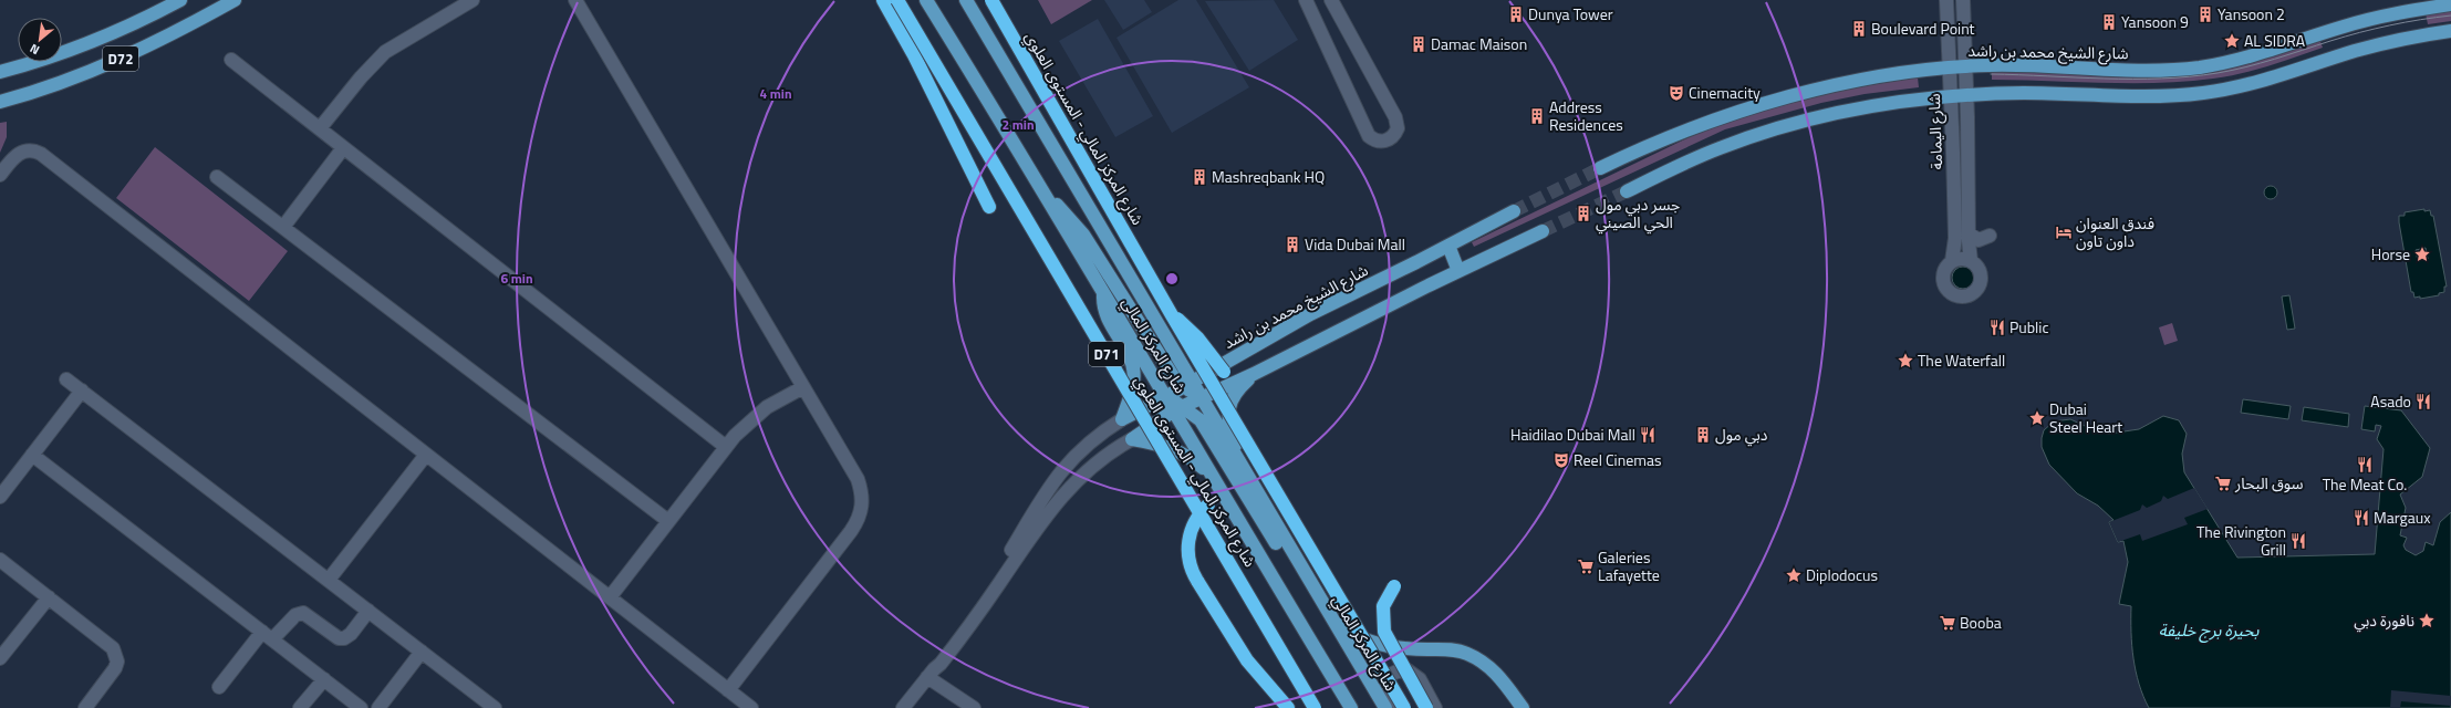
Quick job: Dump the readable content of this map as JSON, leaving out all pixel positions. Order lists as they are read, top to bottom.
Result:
{
  "streets": {
    "highway": ["شارع المركز المالي - المستوى العلوي", "D71"],
    "main road": ["شارع الشيخ محمد بن راشد", "D72", "شارع المركز المالي"],
    "street": ["شارع اليمامة"]
  },
  "crossings": [
    ["شارع الشيخ محمد بن راشد", "شارع اليمامة"],
    ["شارع الشيخ محمد بن راشد", "شارع المركز المالي"]
  ],
  "water": ["بحيرة برج خليفة"],
  "places": {
    "building": [
      "Dunya Tower",
      "Yansoon 2",
      "Yansoon 9",
      "Boulevard Point",
      "Damac Maison",
      "Address Residences",
      "Mashreqbank HQ",
      "جسر دبي مول الحي الصيني",
      "Vida Dubai Mall",
      "دبي مول"
    ],
    "place": [
      "AL SIDRA",
      "Horse",
      "The Waterfall",
      "Dubai Steel Heart",
      "Diplodocus",
      "نافورة دبي"
    ],
    "theatre": ["Cinemacity", "Reel Cinemas"],
    "hotel": ["فندق العنوان داون تاون"],
    "restaurant": [
      "Public",
      "Asado",
      "Haidilao Dubai Mall",
      "The Meat Co.",
      "Margaux",
      "The Rivington Grill"
    ],
    "supermarket": ["سوق البحار", "Galeries Lafayette", "Booba"]
  },
  "north": "bottom left",
  "rings": ["4 min", "2 min", "6 min"]
}
